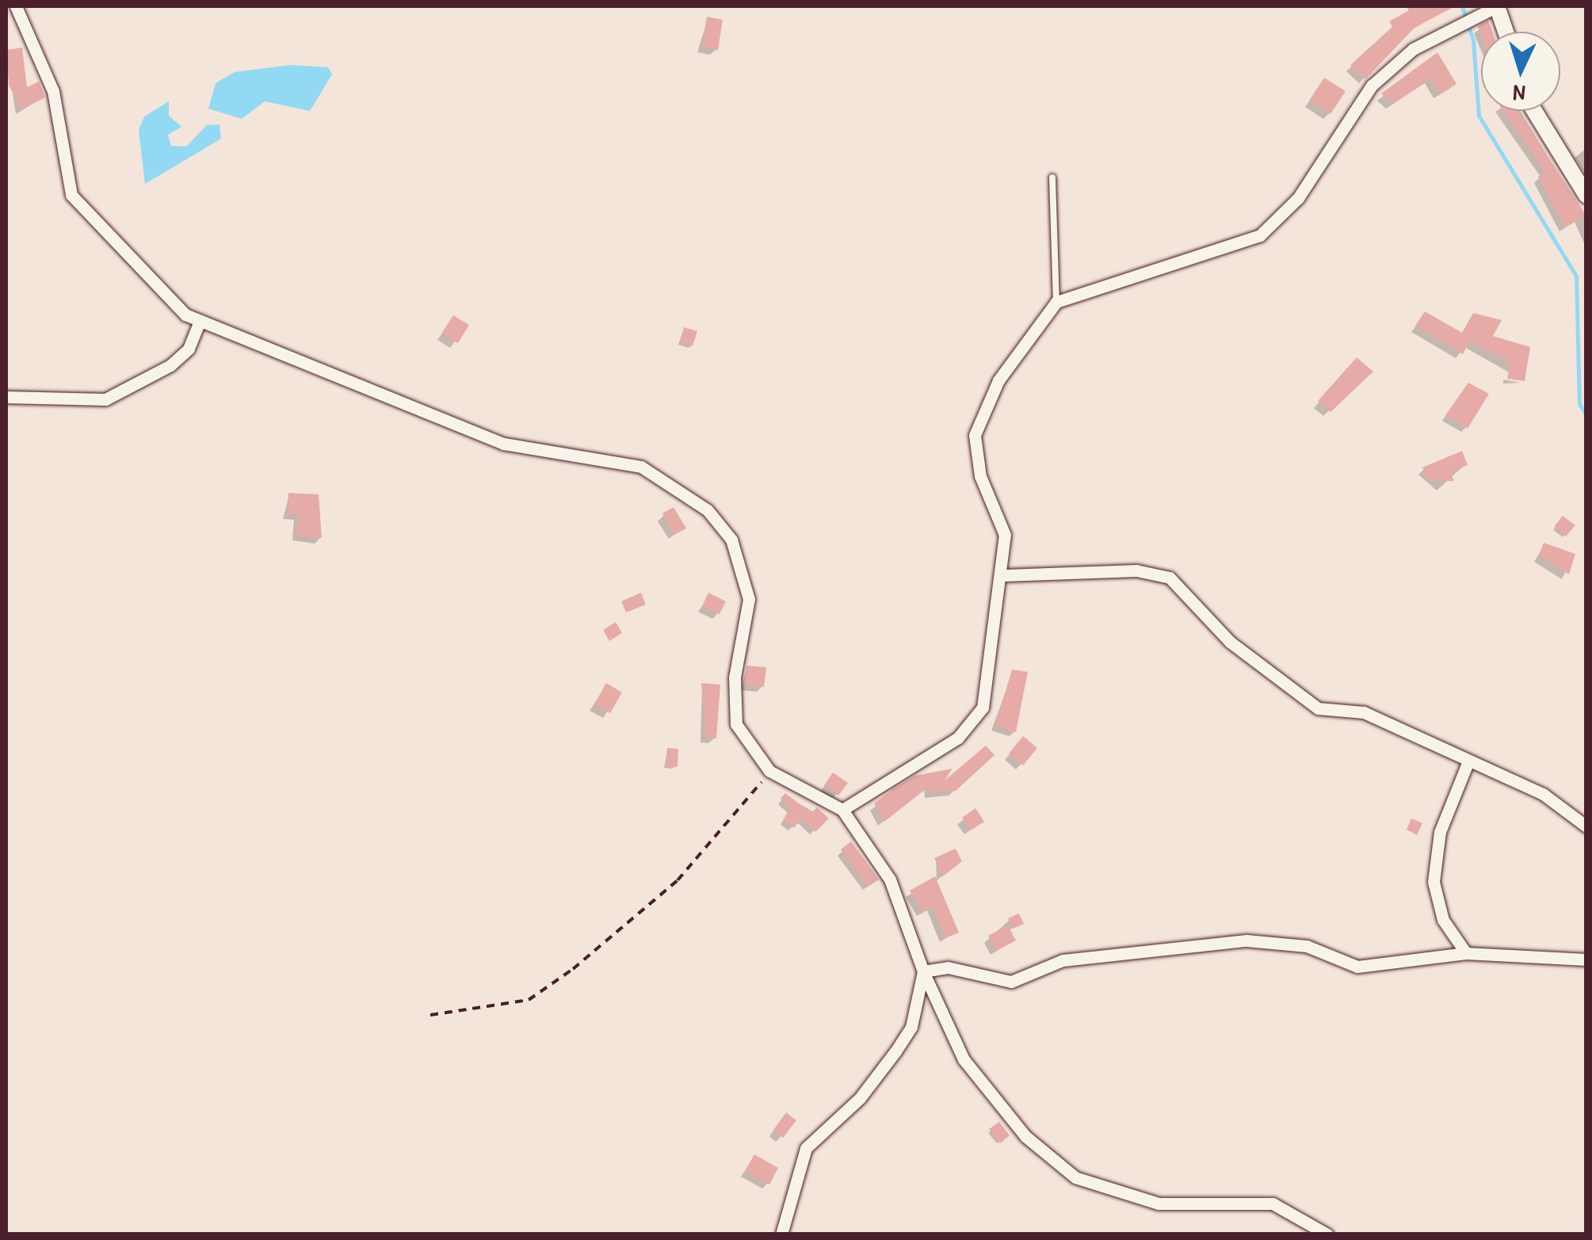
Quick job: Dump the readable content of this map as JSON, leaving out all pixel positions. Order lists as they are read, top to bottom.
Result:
{
  "north": "bottom"
}
